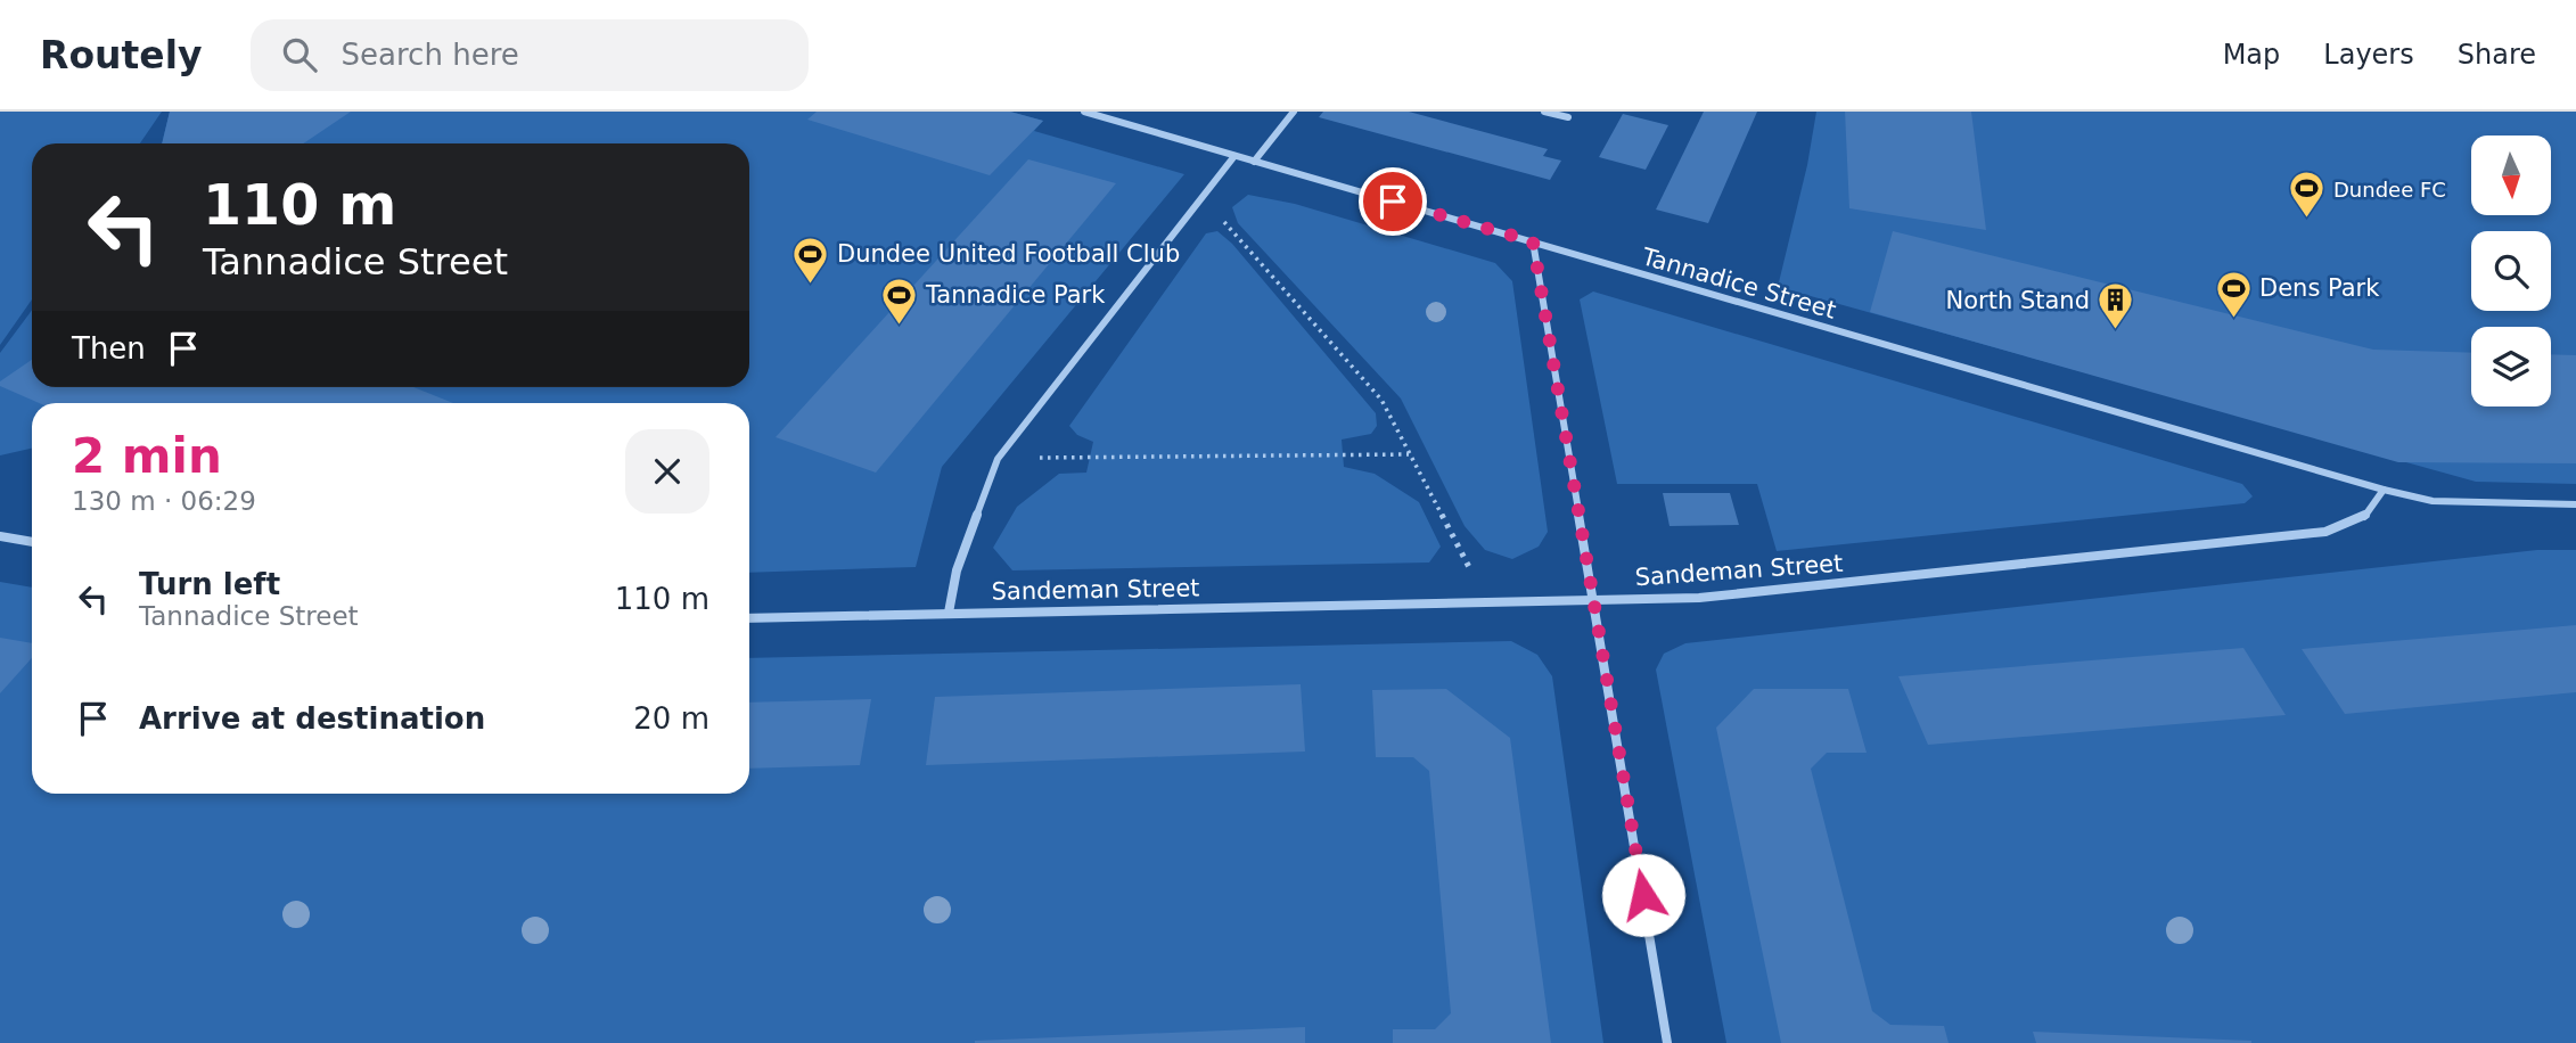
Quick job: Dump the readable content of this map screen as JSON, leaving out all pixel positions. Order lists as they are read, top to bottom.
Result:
{
  "streets": {
    "street": ["Tannadice Street", "Sandeman Street"]
  },
  "crossings": [
    ["Tannadice Street", "Sandeman Street"]
  ],
  "places": {
    "sports": [
      "Dundee FC",
      "Dundee United Football Club",
      "Dens Park",
      "Tannadice Park"
    ],
    "building": ["North Stand"]
  },
  "north": "bottom",
  "page": {
    "header": "Routely",
    "search": "Search here",
    "nav": ["Map", "Layers", "Share"],
    "turn": ["110 m", "Tannadice Street"],
    "then": "Then",
    "heading": ["2 min", "130 m · 06:29"],
    "list": [
      {
        "name": "Turn left",
        "note": "Tannadice Street",
        "value": "110 m"
      },
      {
        "name": "Arrive at destination",
        "value": "20 m"
      }
    ]
  }
}
